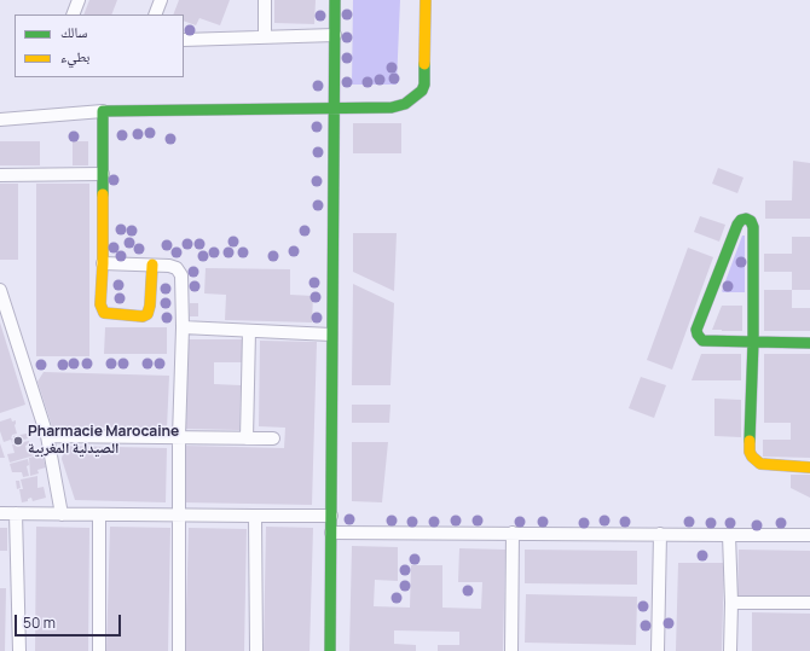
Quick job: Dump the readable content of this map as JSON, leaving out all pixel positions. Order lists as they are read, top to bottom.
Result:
{
  "places": ["Pharmacie Marocaine الصيدلية المغربية"],
  "legend": ["سالك", "بطيء"],
  "scale_bar": "50 m"
}
